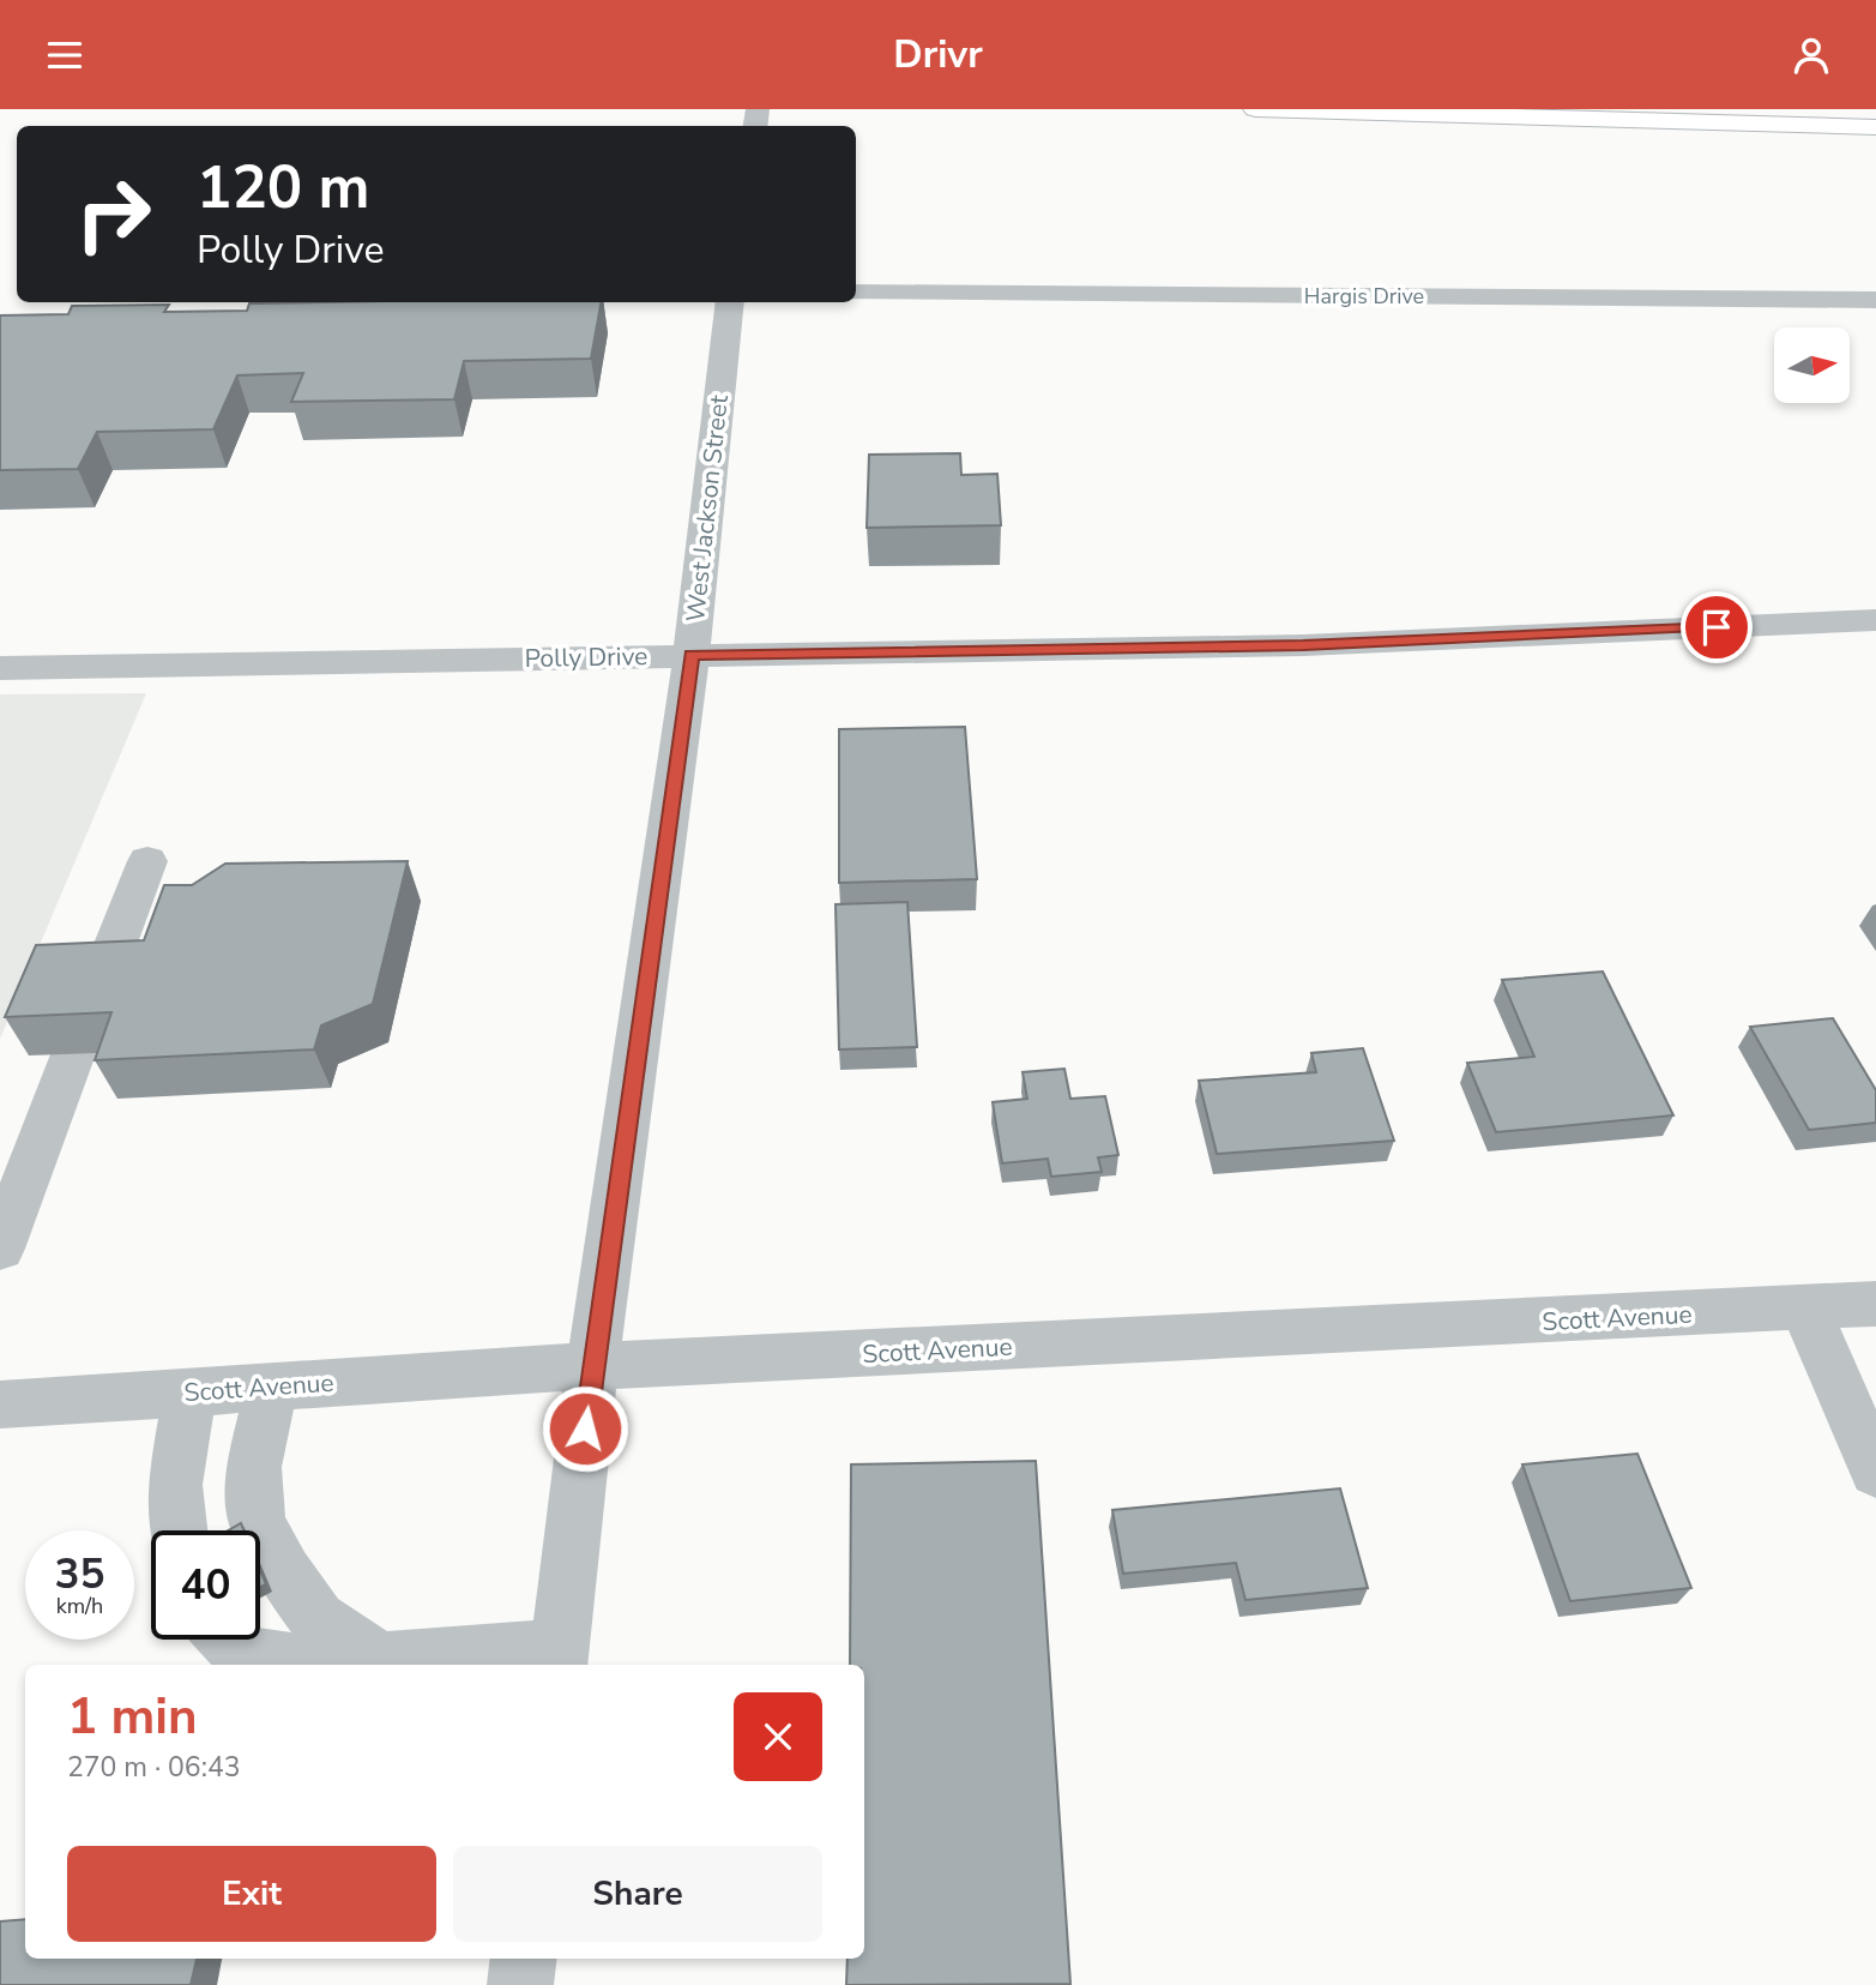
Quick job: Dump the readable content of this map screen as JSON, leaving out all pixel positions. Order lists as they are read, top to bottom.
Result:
{
  "streets": {
    "street": [
      "Hargis Drive",
      "West Jackson Street",
      "Polly Drive",
      "Scott Avenue"
    ]
  },
  "crossings": [
    ["West Jackson Street", "Polly Drive"],
    ["West Jackson Street", "Scott Avenue"]
  ],
  "north": "right",
  "page": {
    "header": "Drivr",
    "turn": ["120 m", "Polly Drive"],
    "speed": "35 km/h",
    "limit": "40",
    "heading": ["1 min", "270 m · 06:43"],
    "buttons": ["Exit", "Share"]
  }
}
